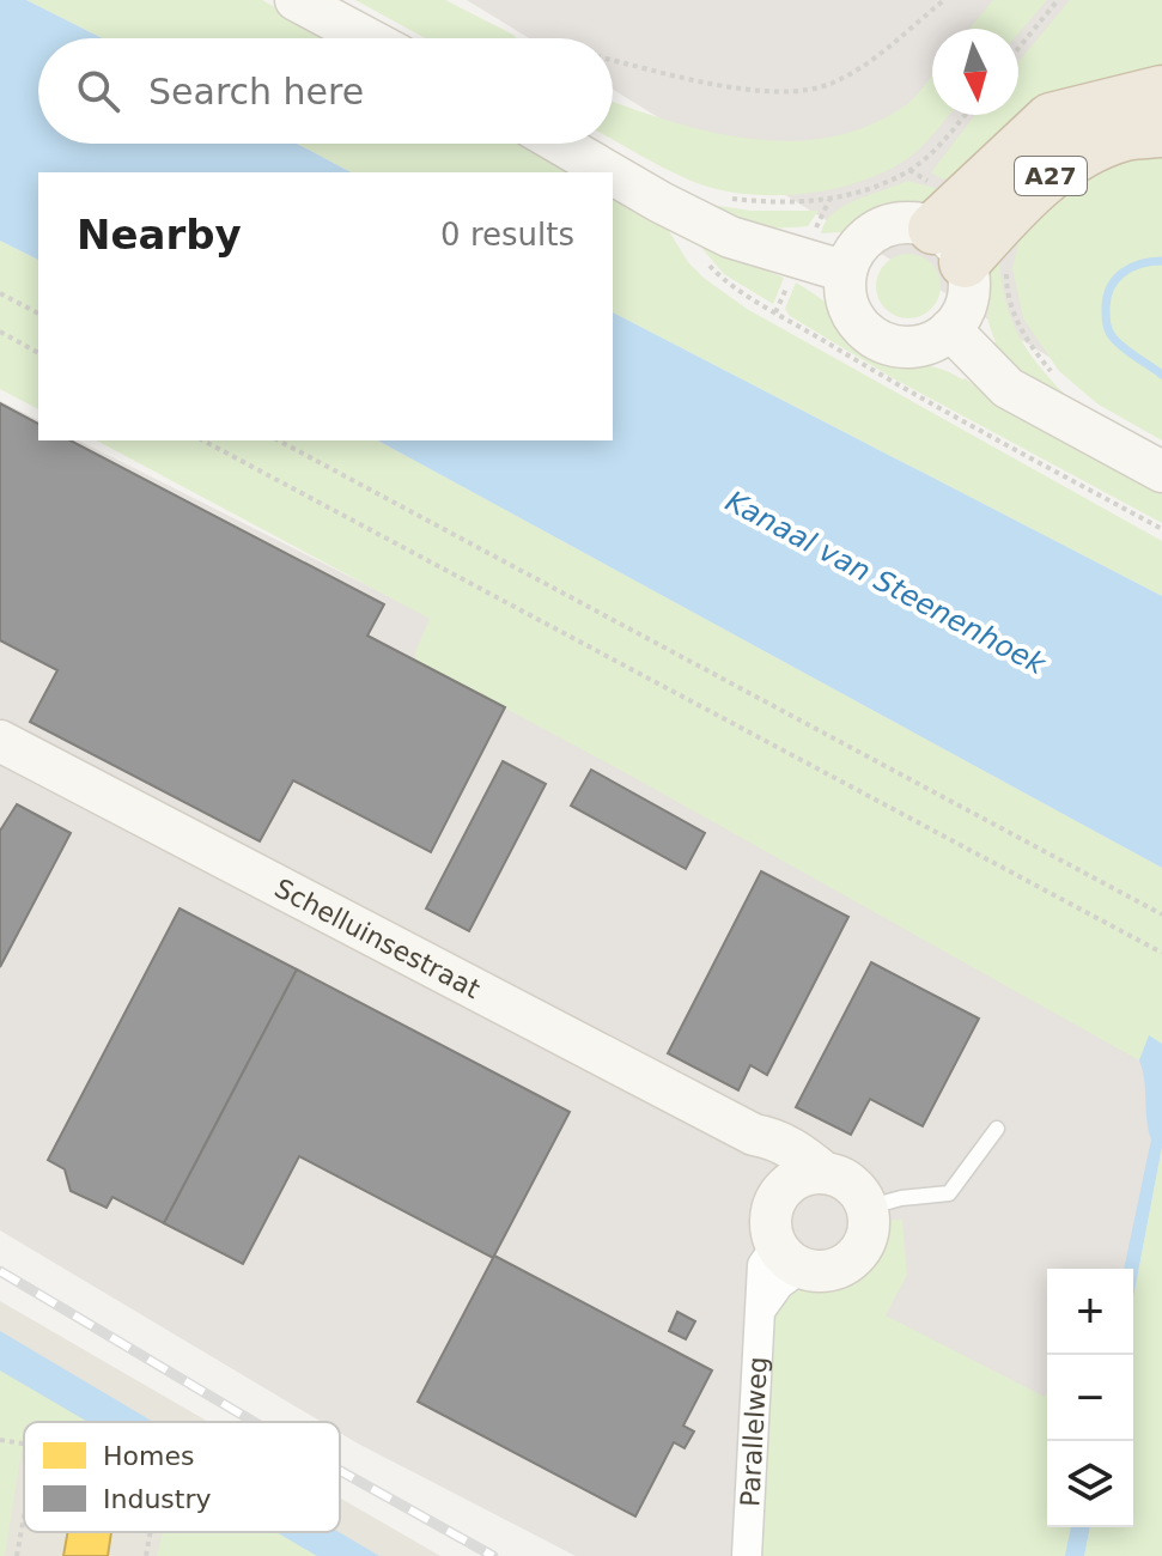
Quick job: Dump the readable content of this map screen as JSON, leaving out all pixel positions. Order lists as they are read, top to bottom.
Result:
{
  "streets": {
    "highway": ["A27"],
    "street": ["Schelluinsestraat", "Parallelweg"]
  },
  "crossings": [
    ["Schelluinsestraat", "Parallelweg"]
  ],
  "water": ["Kanaal van Steenenhoek"],
  "legend": ["Homes", "Industry"],
  "north": "bottom",
  "page": {
    "search": "Search here",
    "heading": ["Nearby", "0 results"],
    "map_buttons": ["+", "−"]
  }
}
